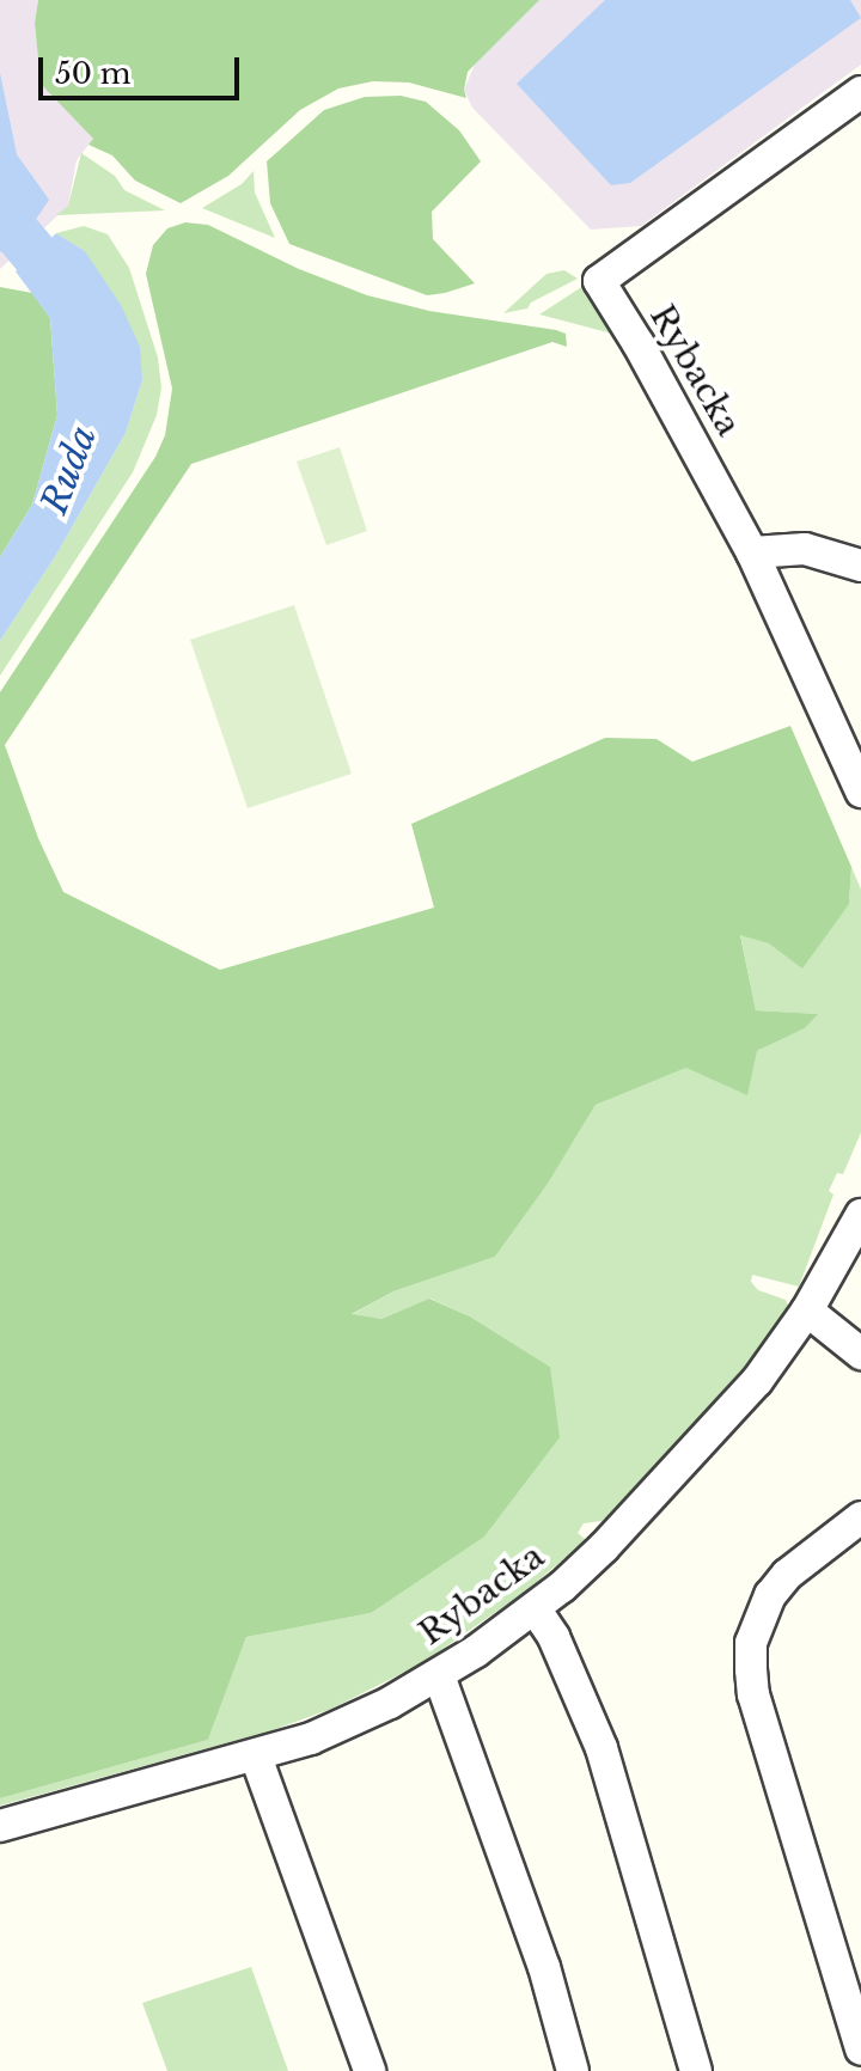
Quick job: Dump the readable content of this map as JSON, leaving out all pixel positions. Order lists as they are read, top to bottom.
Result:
{
  "streets": {
    "street": ["Rybacka"]
  },
  "water": ["Ruda"],
  "scale_bar": "50 m"
}
